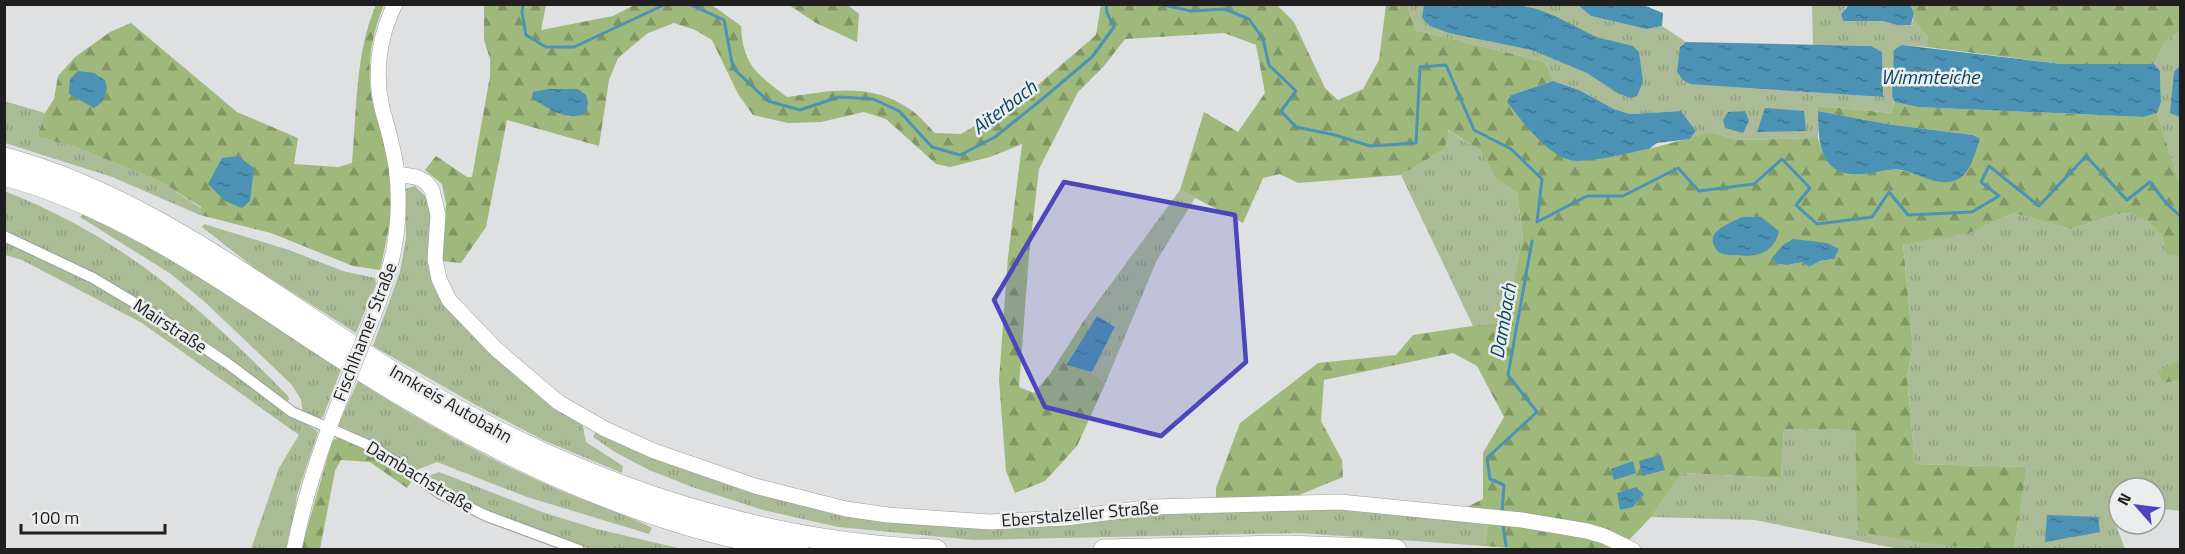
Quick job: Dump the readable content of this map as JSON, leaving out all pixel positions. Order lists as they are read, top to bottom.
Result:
{
  "streets": {
    "highway": ["Innkreis Autobahn"],
    "street": [
      "Mairstraße",
      "Fischlhamer Straße",
      "Dambachstraße",
      "Eberstalzeller Straße"
    ]
  },
  "crossings": [
    ["Mairstraße", "Fischlhamer Straße"],
    ["Mairstraße", "Dambachstraße"],
    ["Fischlhamer Straße", "Dambachstraße"],
    ["Fischlhamer Straße", "Eberstalzeller Straße"]
  ],
  "water": ["Wimmteiche", "Aiterbach", "Dambach"],
  "scale_bar": "100 m",
  "north": "top left"
}
